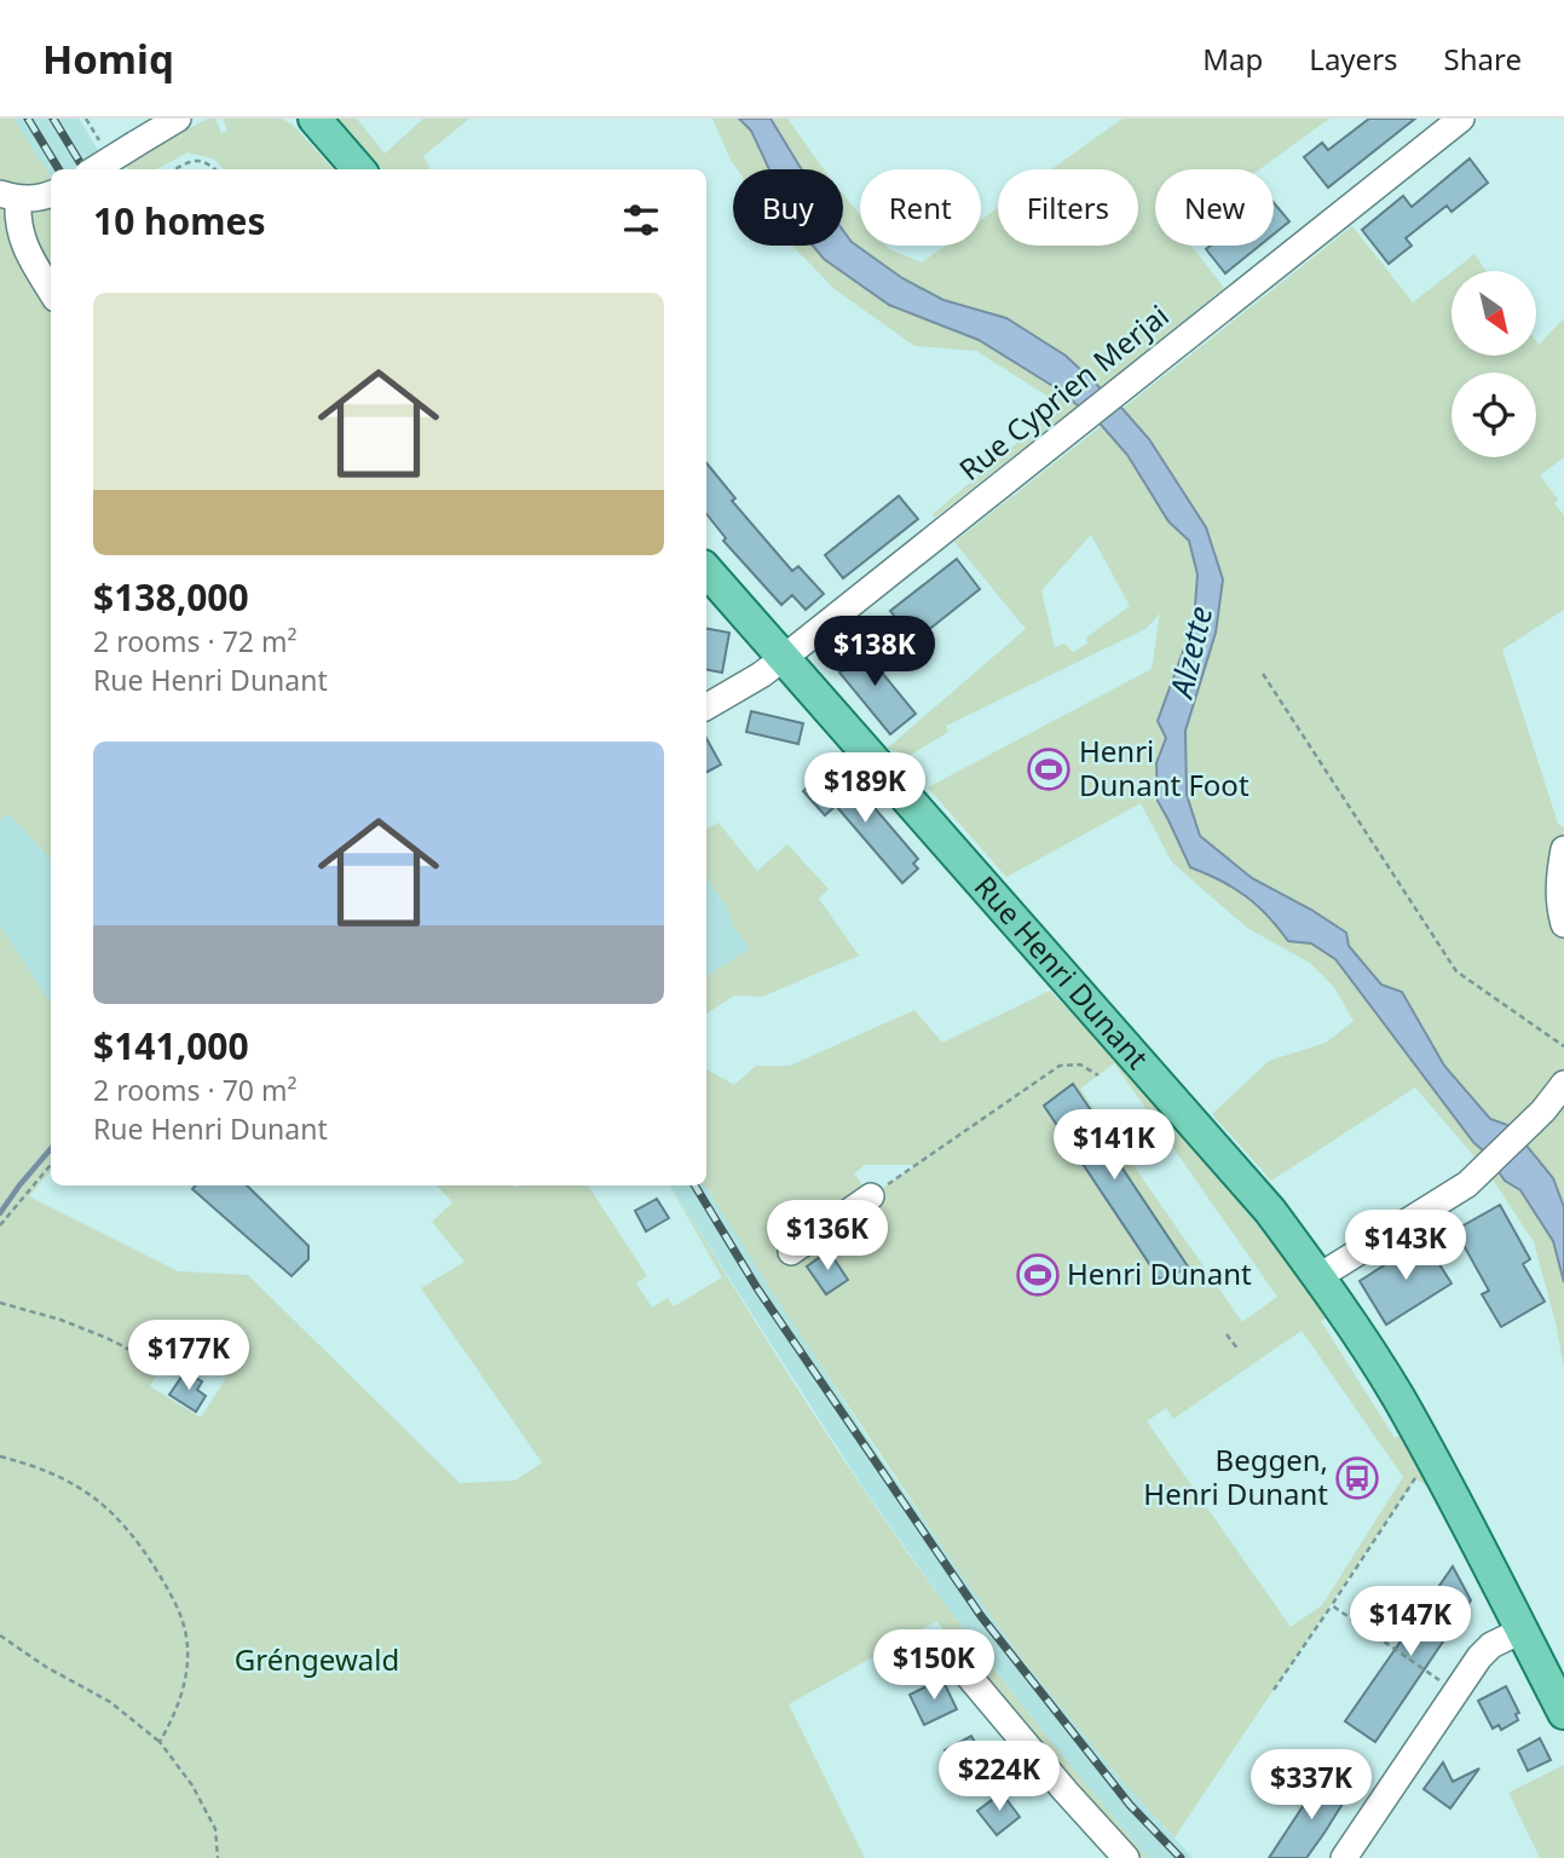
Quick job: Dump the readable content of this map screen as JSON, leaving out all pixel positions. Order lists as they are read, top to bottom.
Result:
{
  "streets": {
    "main road": ["Rue Henri Dunant"],
    "street": ["Rue Cyprien Merjai"]
  },
  "crossings": [
    ["Rue Cyprien Merjai", "Rue Henri Dunant"]
  ],
  "water": ["Alzette"],
  "parks": ["Gréngewald"],
  "places": {
    "sports": ["Henri Dunant Foot", "Henri Dunant"],
    "bus stop": ["Beggen, Henri Dunant"]
  },
  "north": "bottom right",
  "page": {
    "header": "Homiq",
    "nav": ["Map", "Layers", "Share"],
    "chip": [
      "Buy",
      "Rent",
      "Filters",
      "New"
    ],
    "heading": "10 homes",
    "list": [
      {
        "name": "$138,000",
        "note": "2 rooms · 72 m² · Rue Henri Dunant"
      },
      {
        "name": "$141,000",
        "note": "2 rooms · 70 m² · Rue Henri Dunant"
      }
    ],
    "price": [
      "$138K",
      "$189K",
      "$141K",
      "$136K",
      "$143K",
      "$177K",
      "$147K",
      "$150K",
      "$224K",
      "$337K"
    ]
  }
}
